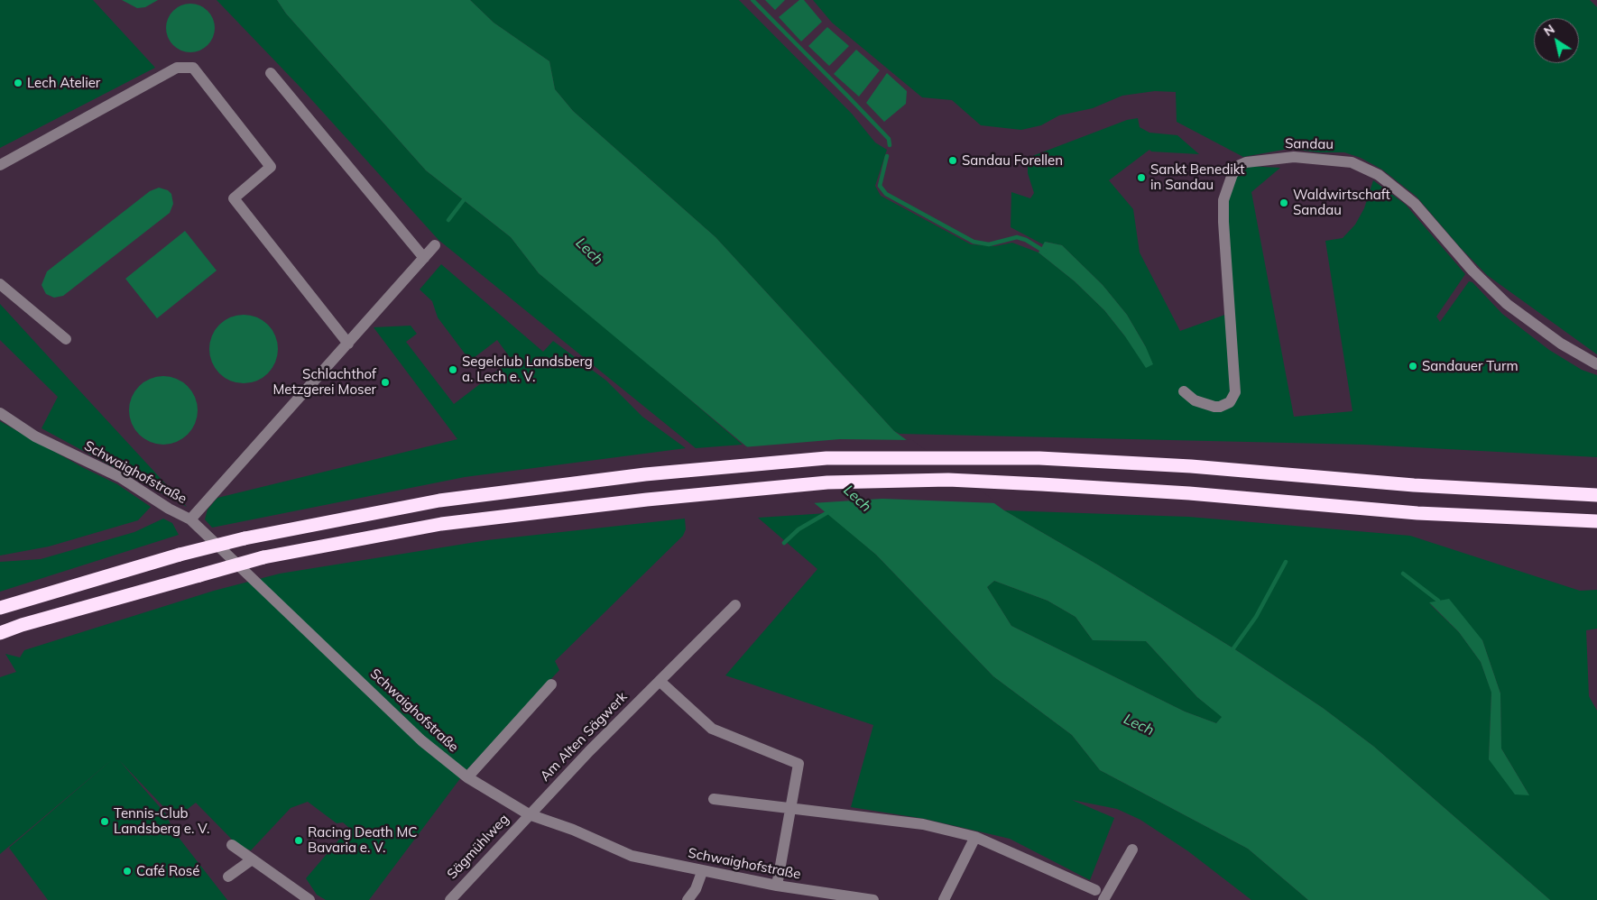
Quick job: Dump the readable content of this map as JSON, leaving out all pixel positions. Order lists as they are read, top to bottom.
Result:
{
  "streets": {
    "street": [
      "Sandau",
      "Schwaighofstraße",
      "Am Alten Sägwerk",
      "Sägmühlweg"
    ]
  },
  "crossings": [
    ["Schwaighofstraße", "Am Alten Sägwerk"],
    ["Schwaighofstraße", "Sägmühlweg"],
    ["Am Alten Sägwerk", "Sägmühlweg"]
  ],
  "water": ["Lech"],
  "places": [
    "Lech Atelier",
    "Sandau Forellen",
    "Sankt Benedikt in Sandau",
    "Waldwirtschaft Sandau",
    "Sandauer Turm",
    "Segelclub Landsberg a. Lech e. V.",
    "Schlachthof Metzgerei Moser",
    "Tennis-Club Landsberg e. V.",
    "Racing Death MC Bavaria e. V.",
    "Café Rosé"
  ],
  "north": "top left"
}
